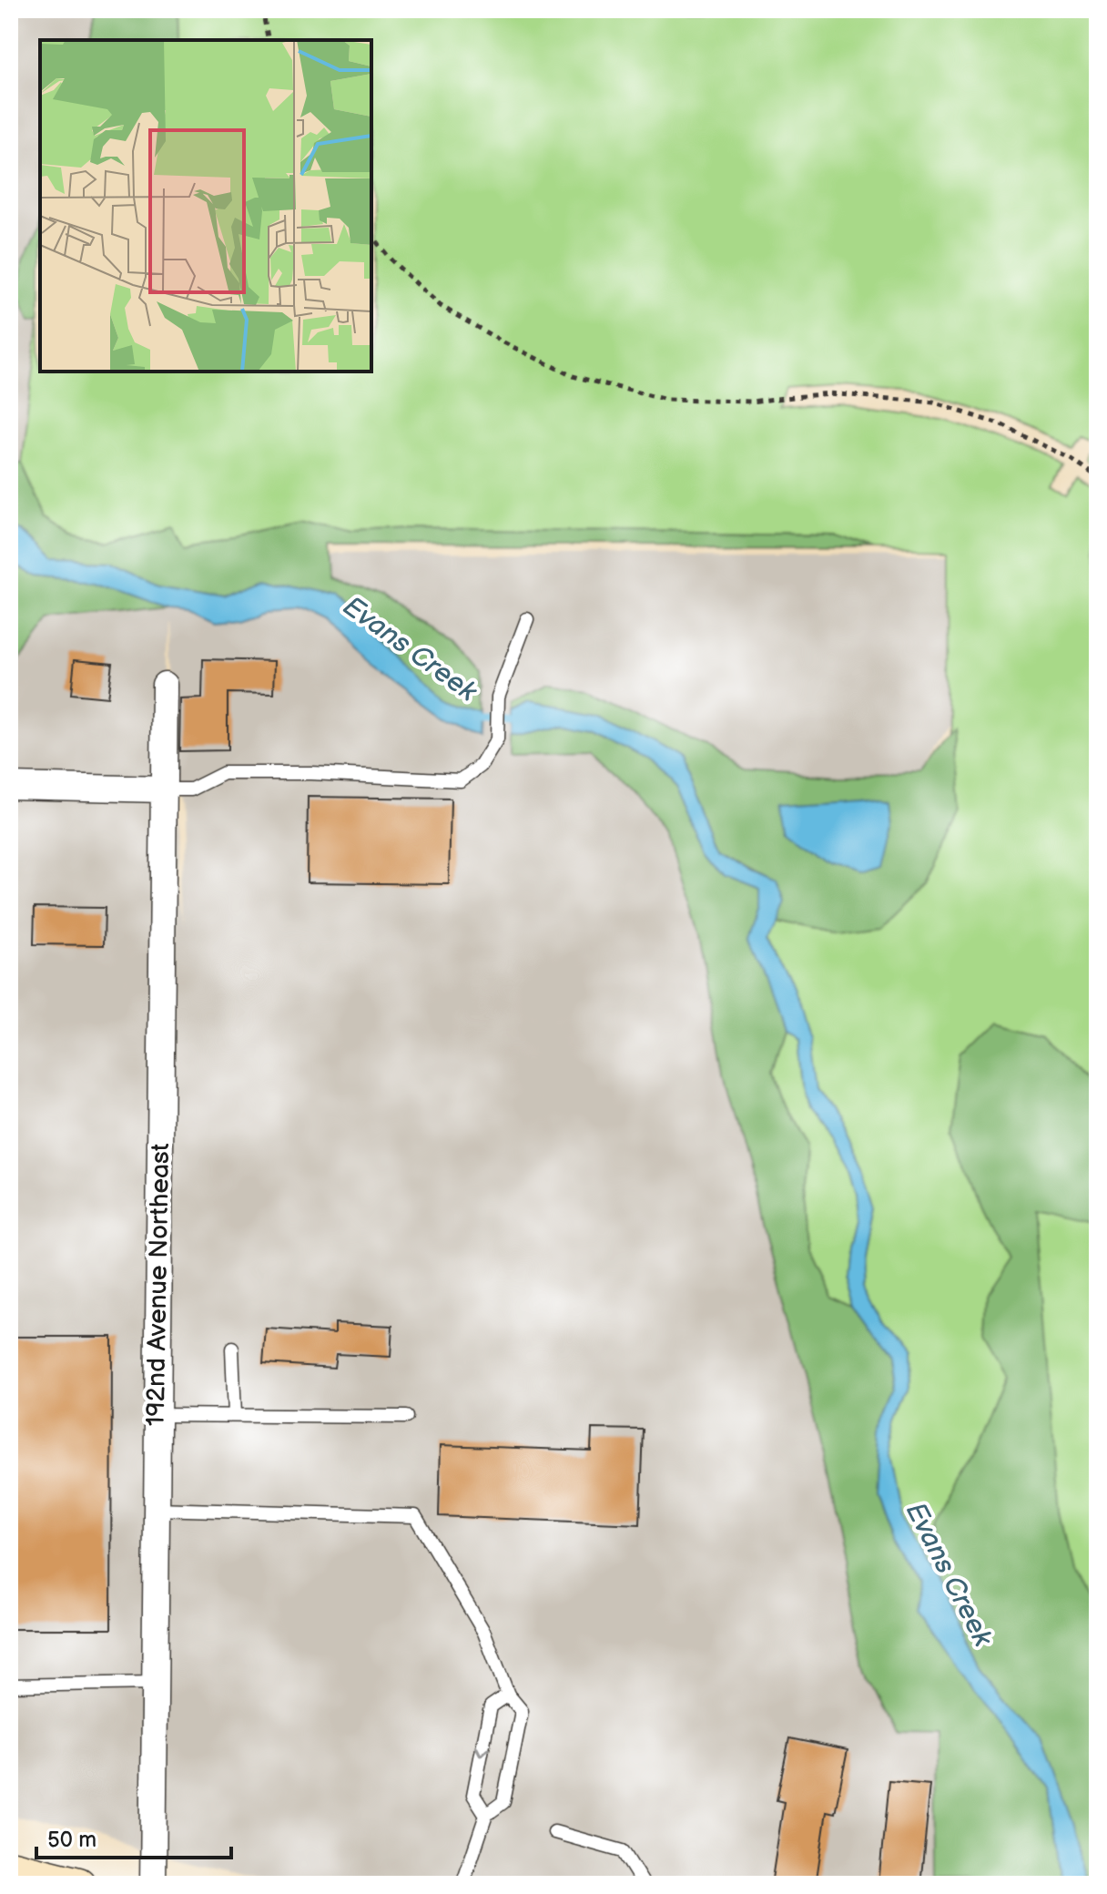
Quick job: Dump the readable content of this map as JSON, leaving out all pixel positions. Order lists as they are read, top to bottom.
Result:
{
  "streets": {
    "street": ["192nd Avenue Northeast"]
  },
  "water": ["Evans Creek"],
  "scale_bar": "50 m"
}
